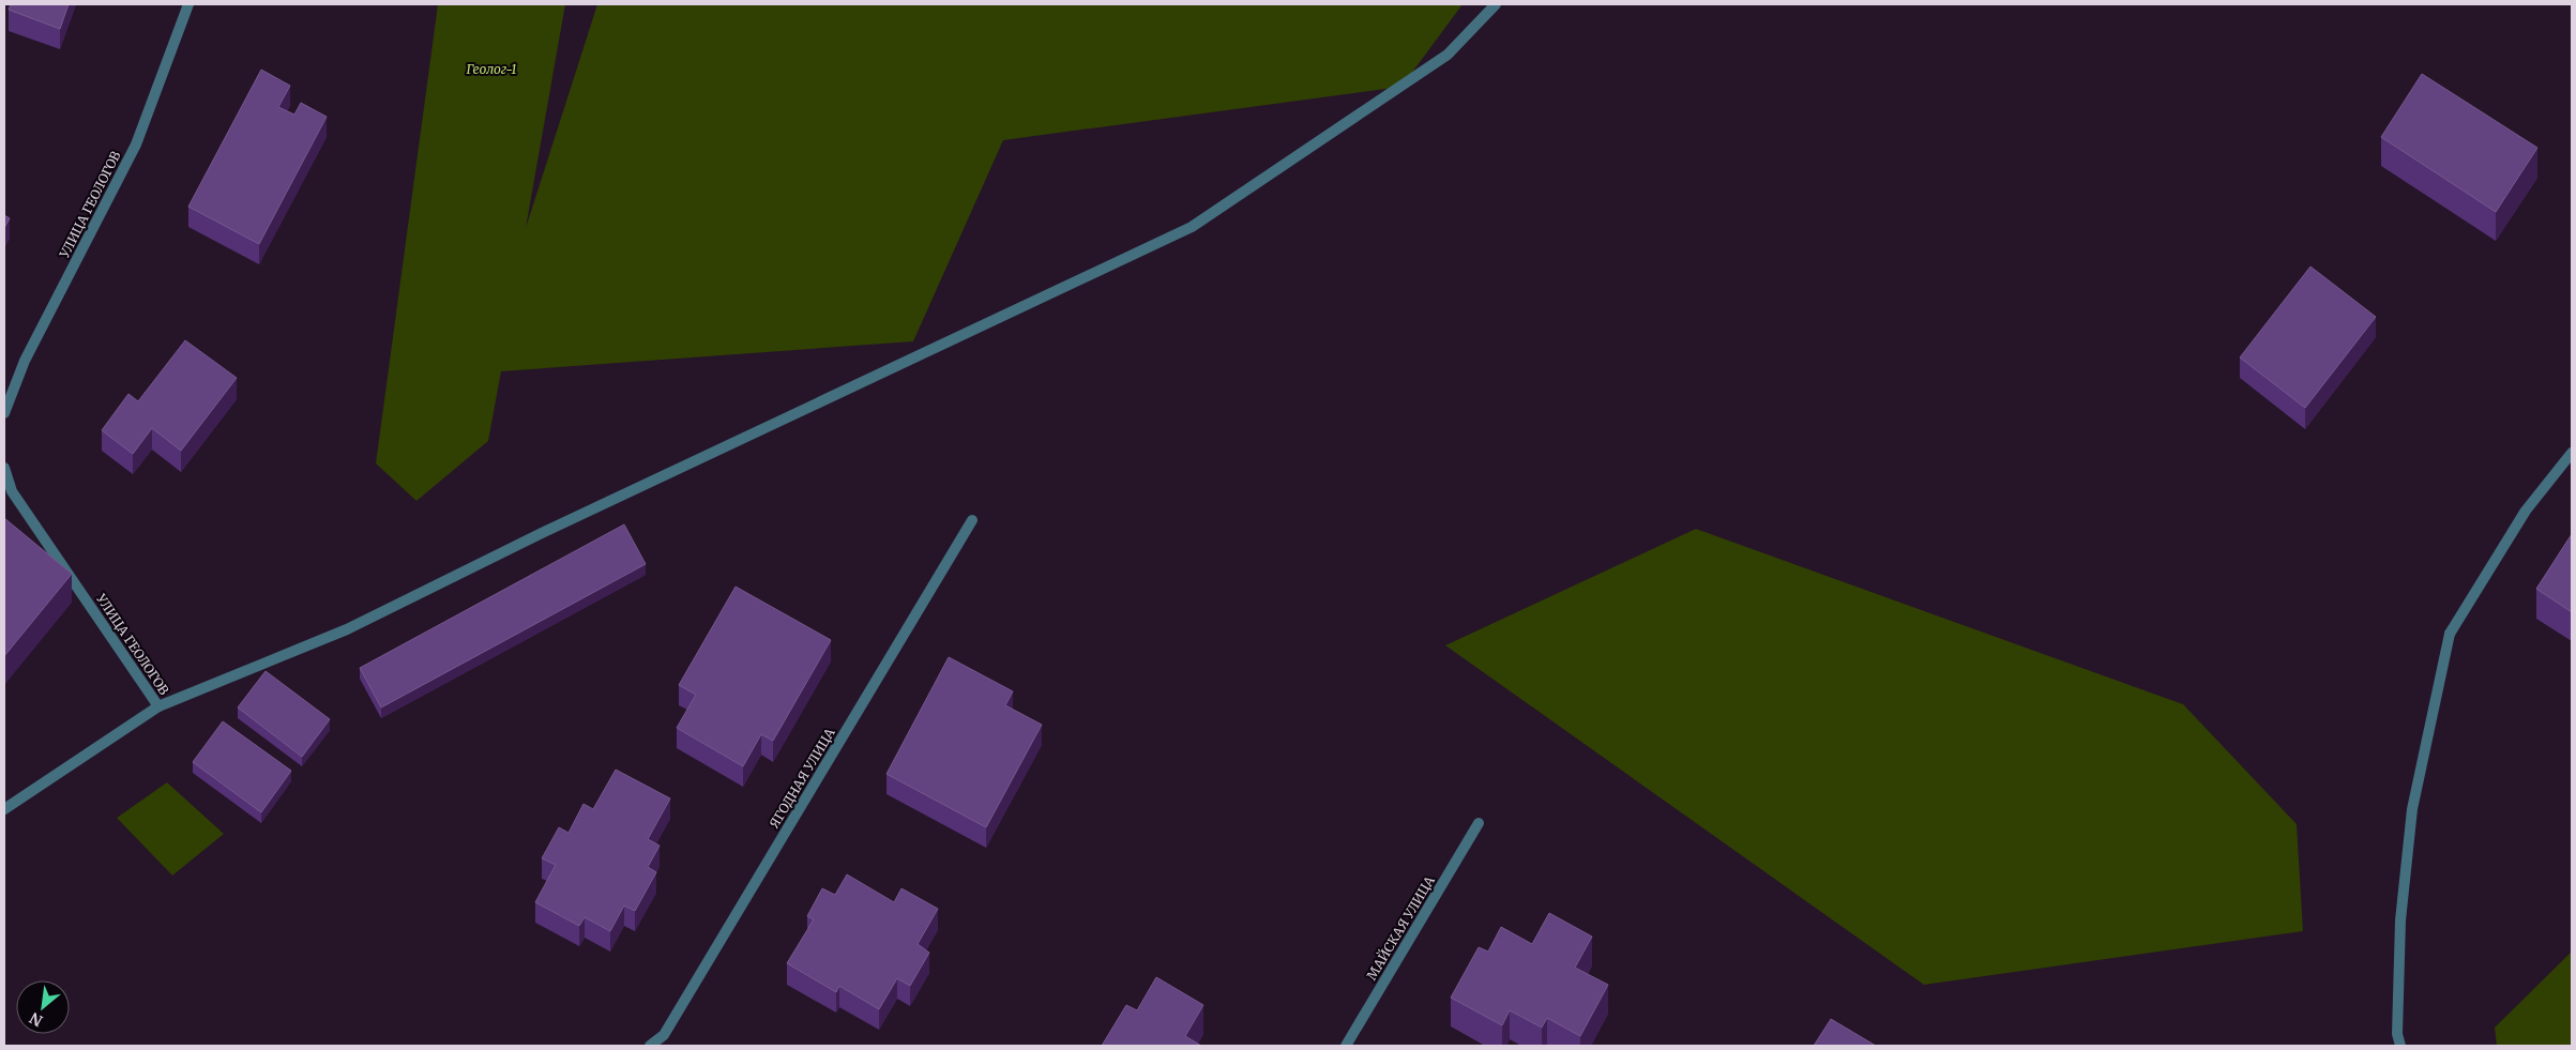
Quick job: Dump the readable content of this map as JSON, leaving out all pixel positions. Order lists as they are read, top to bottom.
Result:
{
  "streets": {
    "street": ["УЛИЦА ГЕОЛОГОВ", "ЯГОДНАЯ УЛИЦА", "МАЙСКАЯ УЛИЦА"]
  },
  "parks": ["Геолог-1"],
  "north": "bottom left"
}
